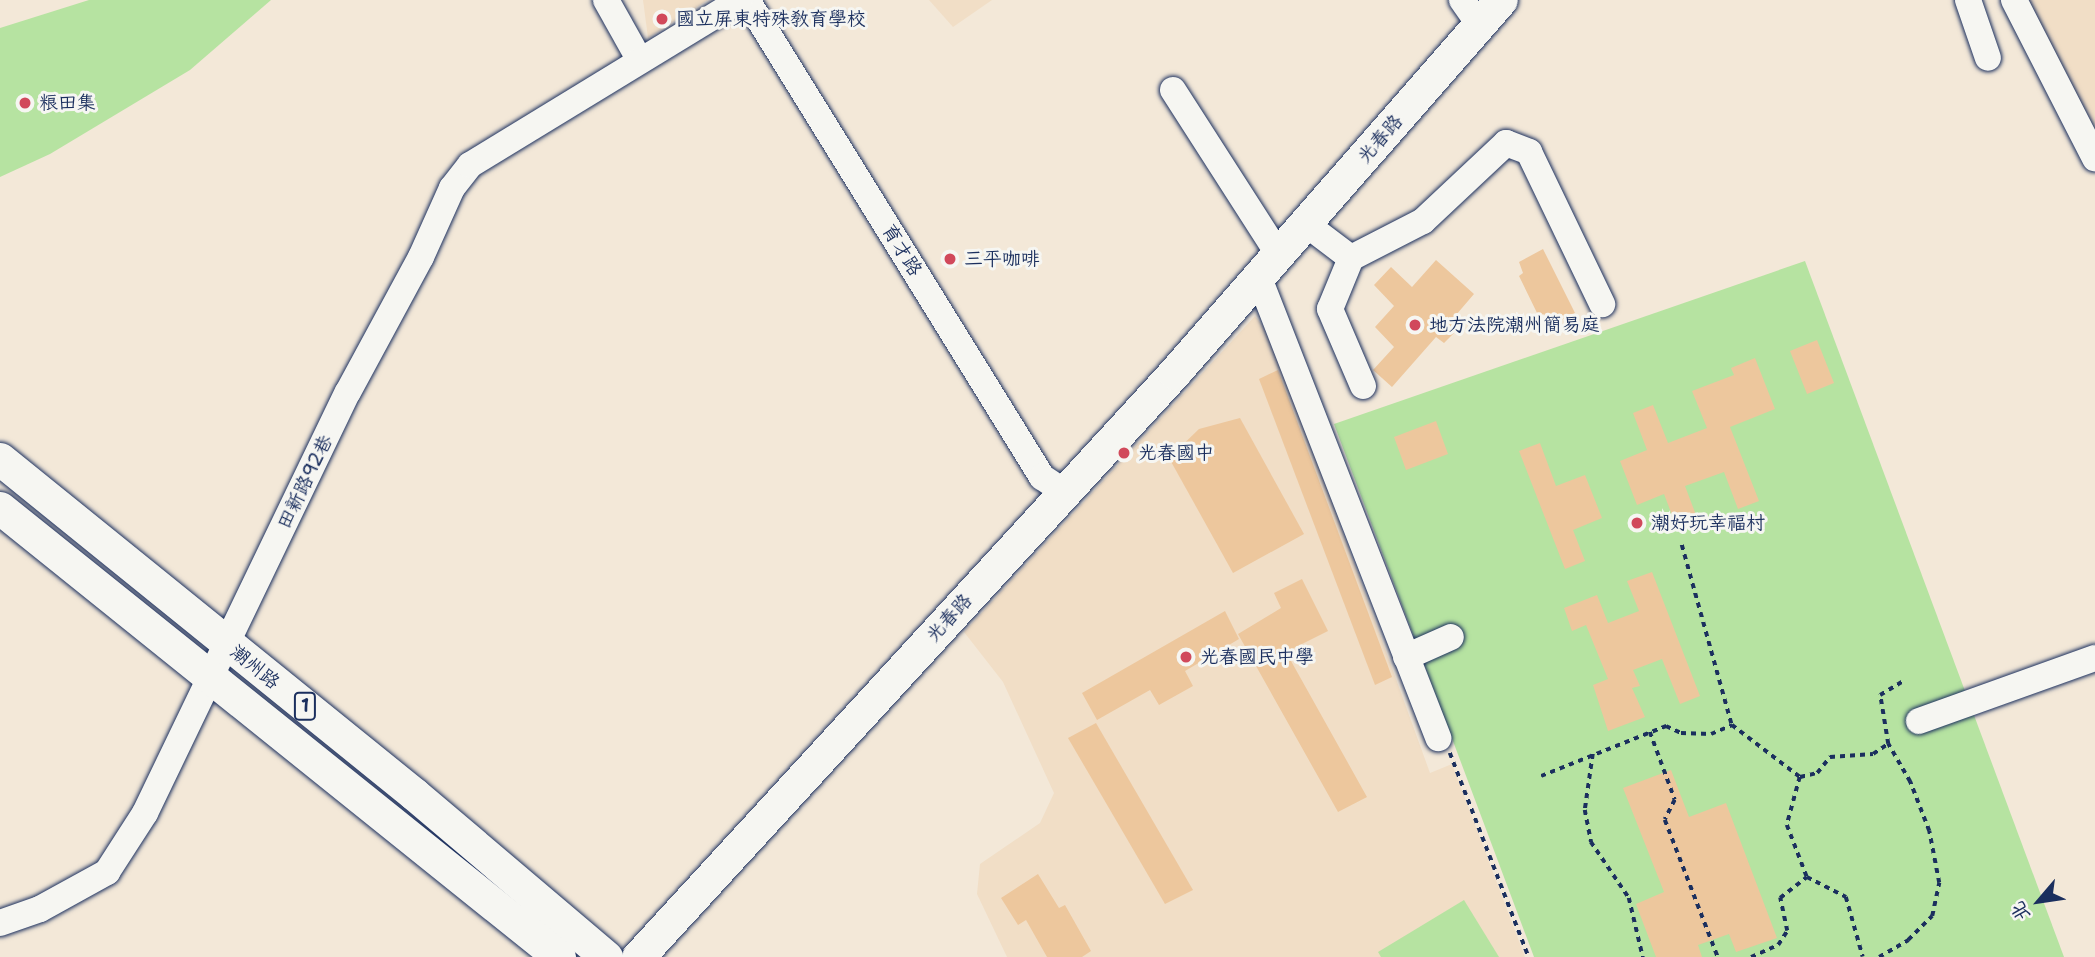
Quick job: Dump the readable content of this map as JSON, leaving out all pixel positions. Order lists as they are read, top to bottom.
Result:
{
  "streets": {
    "main road": ["光春路", "潮州路", "1"],
    "street": ["育才路", "田新路92巷"]
  },
  "crossings": [
    ["光春路", "育才路"],
    ["田新路92巷", "潮州路"]
  ],
  "places": [
    "國立屏東特殊教育學校",
    "粮田集",
    "三平咖啡",
    "地方法院潮州簡易庭",
    "光春國中",
    "潮好玩幸福村",
    "光春國民中學"
  ],
  "north": "bottom left"
}
